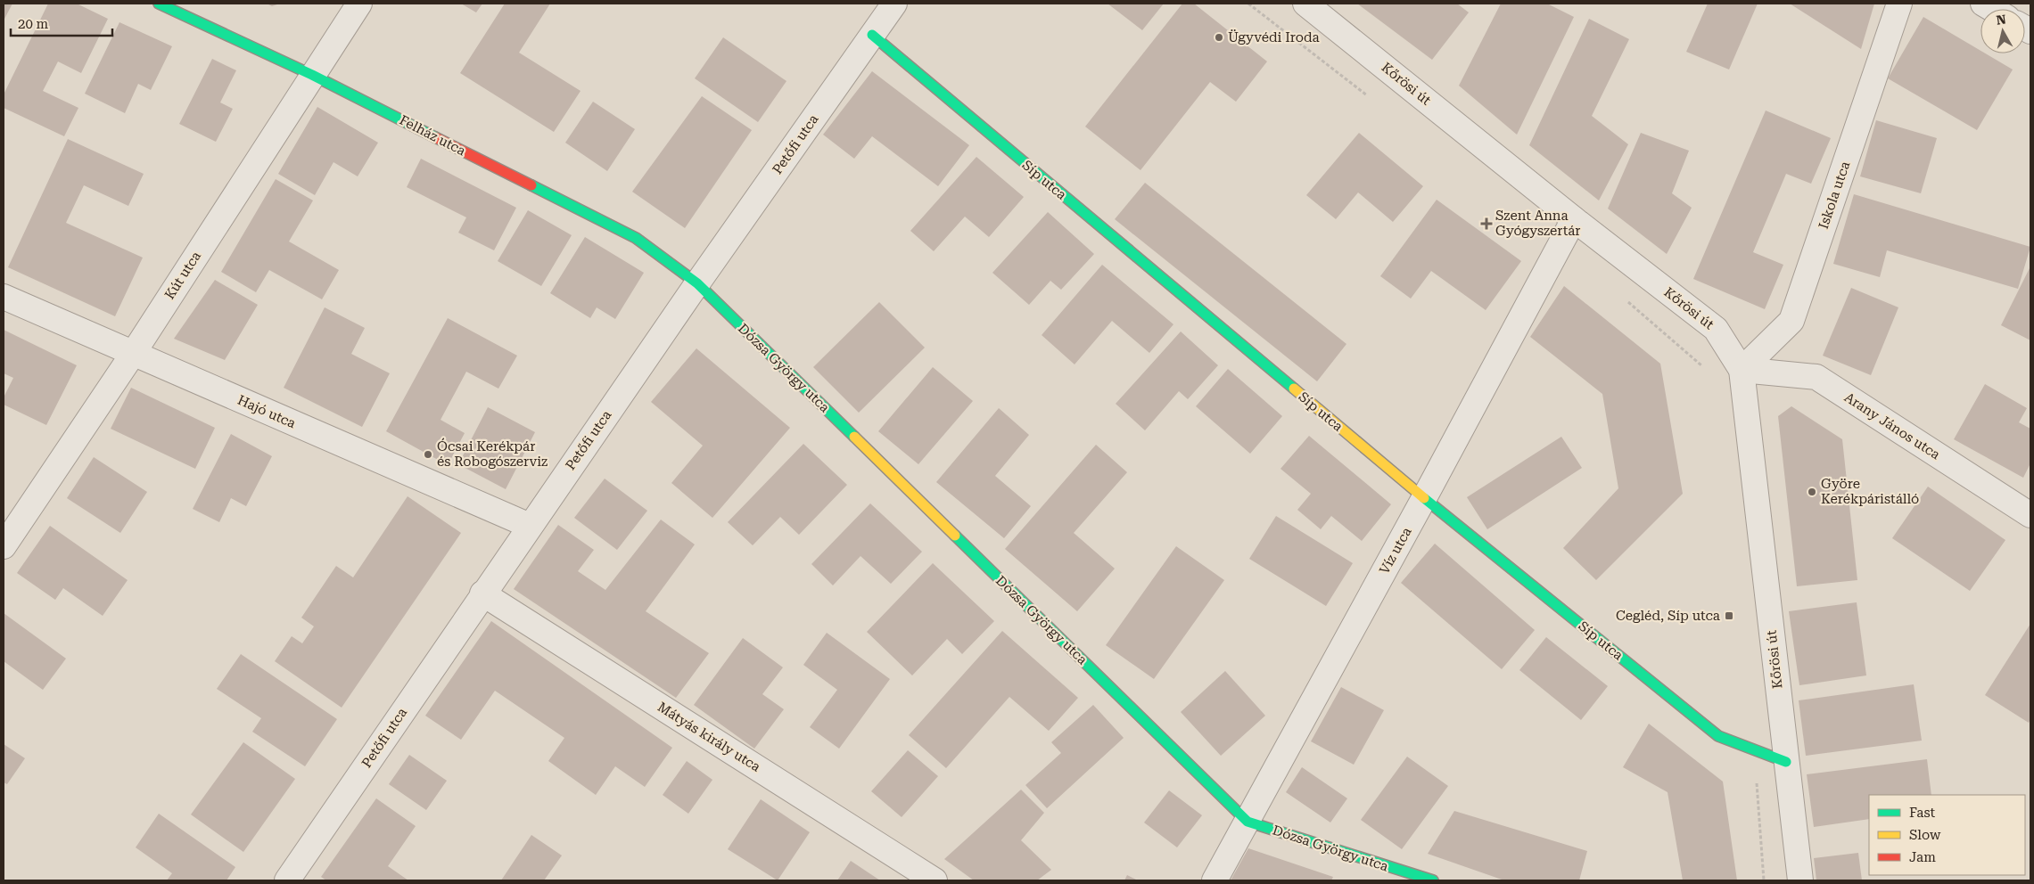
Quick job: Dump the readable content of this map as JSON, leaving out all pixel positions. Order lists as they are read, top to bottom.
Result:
{
  "streets": {
    "street": [
      "Kőrösi út",
      "Felház utca",
      "Petőfi utca",
      "Síp utca",
      "Iskola utca",
      "Kút utca",
      "Dózsa György utca",
      "Hajó utca",
      "Arany János utca",
      "Víz utca",
      "Mátyás király utca"
    ]
  },
  "crossings": [
    ["Kőrösi út", "Síp utca"],
    ["Kőrösi út", "Iskola utca"],
    ["Kőrösi út", "Arany János utca"],
    ["Kőrösi út", "Víz utca"],
    ["Felház utca", "Petőfi utca"],
    ["Felház utca", "Kút utca"],
    ["Felház utca", "Dózsa György utca"],
    ["Petőfi utca", "Síp utca"],
    ["Petőfi utca", "Dózsa György utca"],
    ["Petőfi utca", "Hajó utca"],
    ["Petőfi utca", "Mátyás király utca"],
    ["Síp utca", "Víz utca"],
    ["Iskola utca", "Arany János utca"],
    ["Kút utca", "Hajó utca"],
    ["Dózsa György utca", "Víz utca"]
  ],
  "places": {
    "other": ["Ügyvédi Iroda", "Ócsai Kerékpár és Robogószerviz", "Györe Kerékpáristálló"],
    "health": ["Szent Anna Gyógyszertár"],
    "transit": ["Cegléd, Síp utca"]
  },
  "legend": ["Fast", "Slow", "Jam"],
  "scale_bar": "20 m",
  "north": "top"
}
